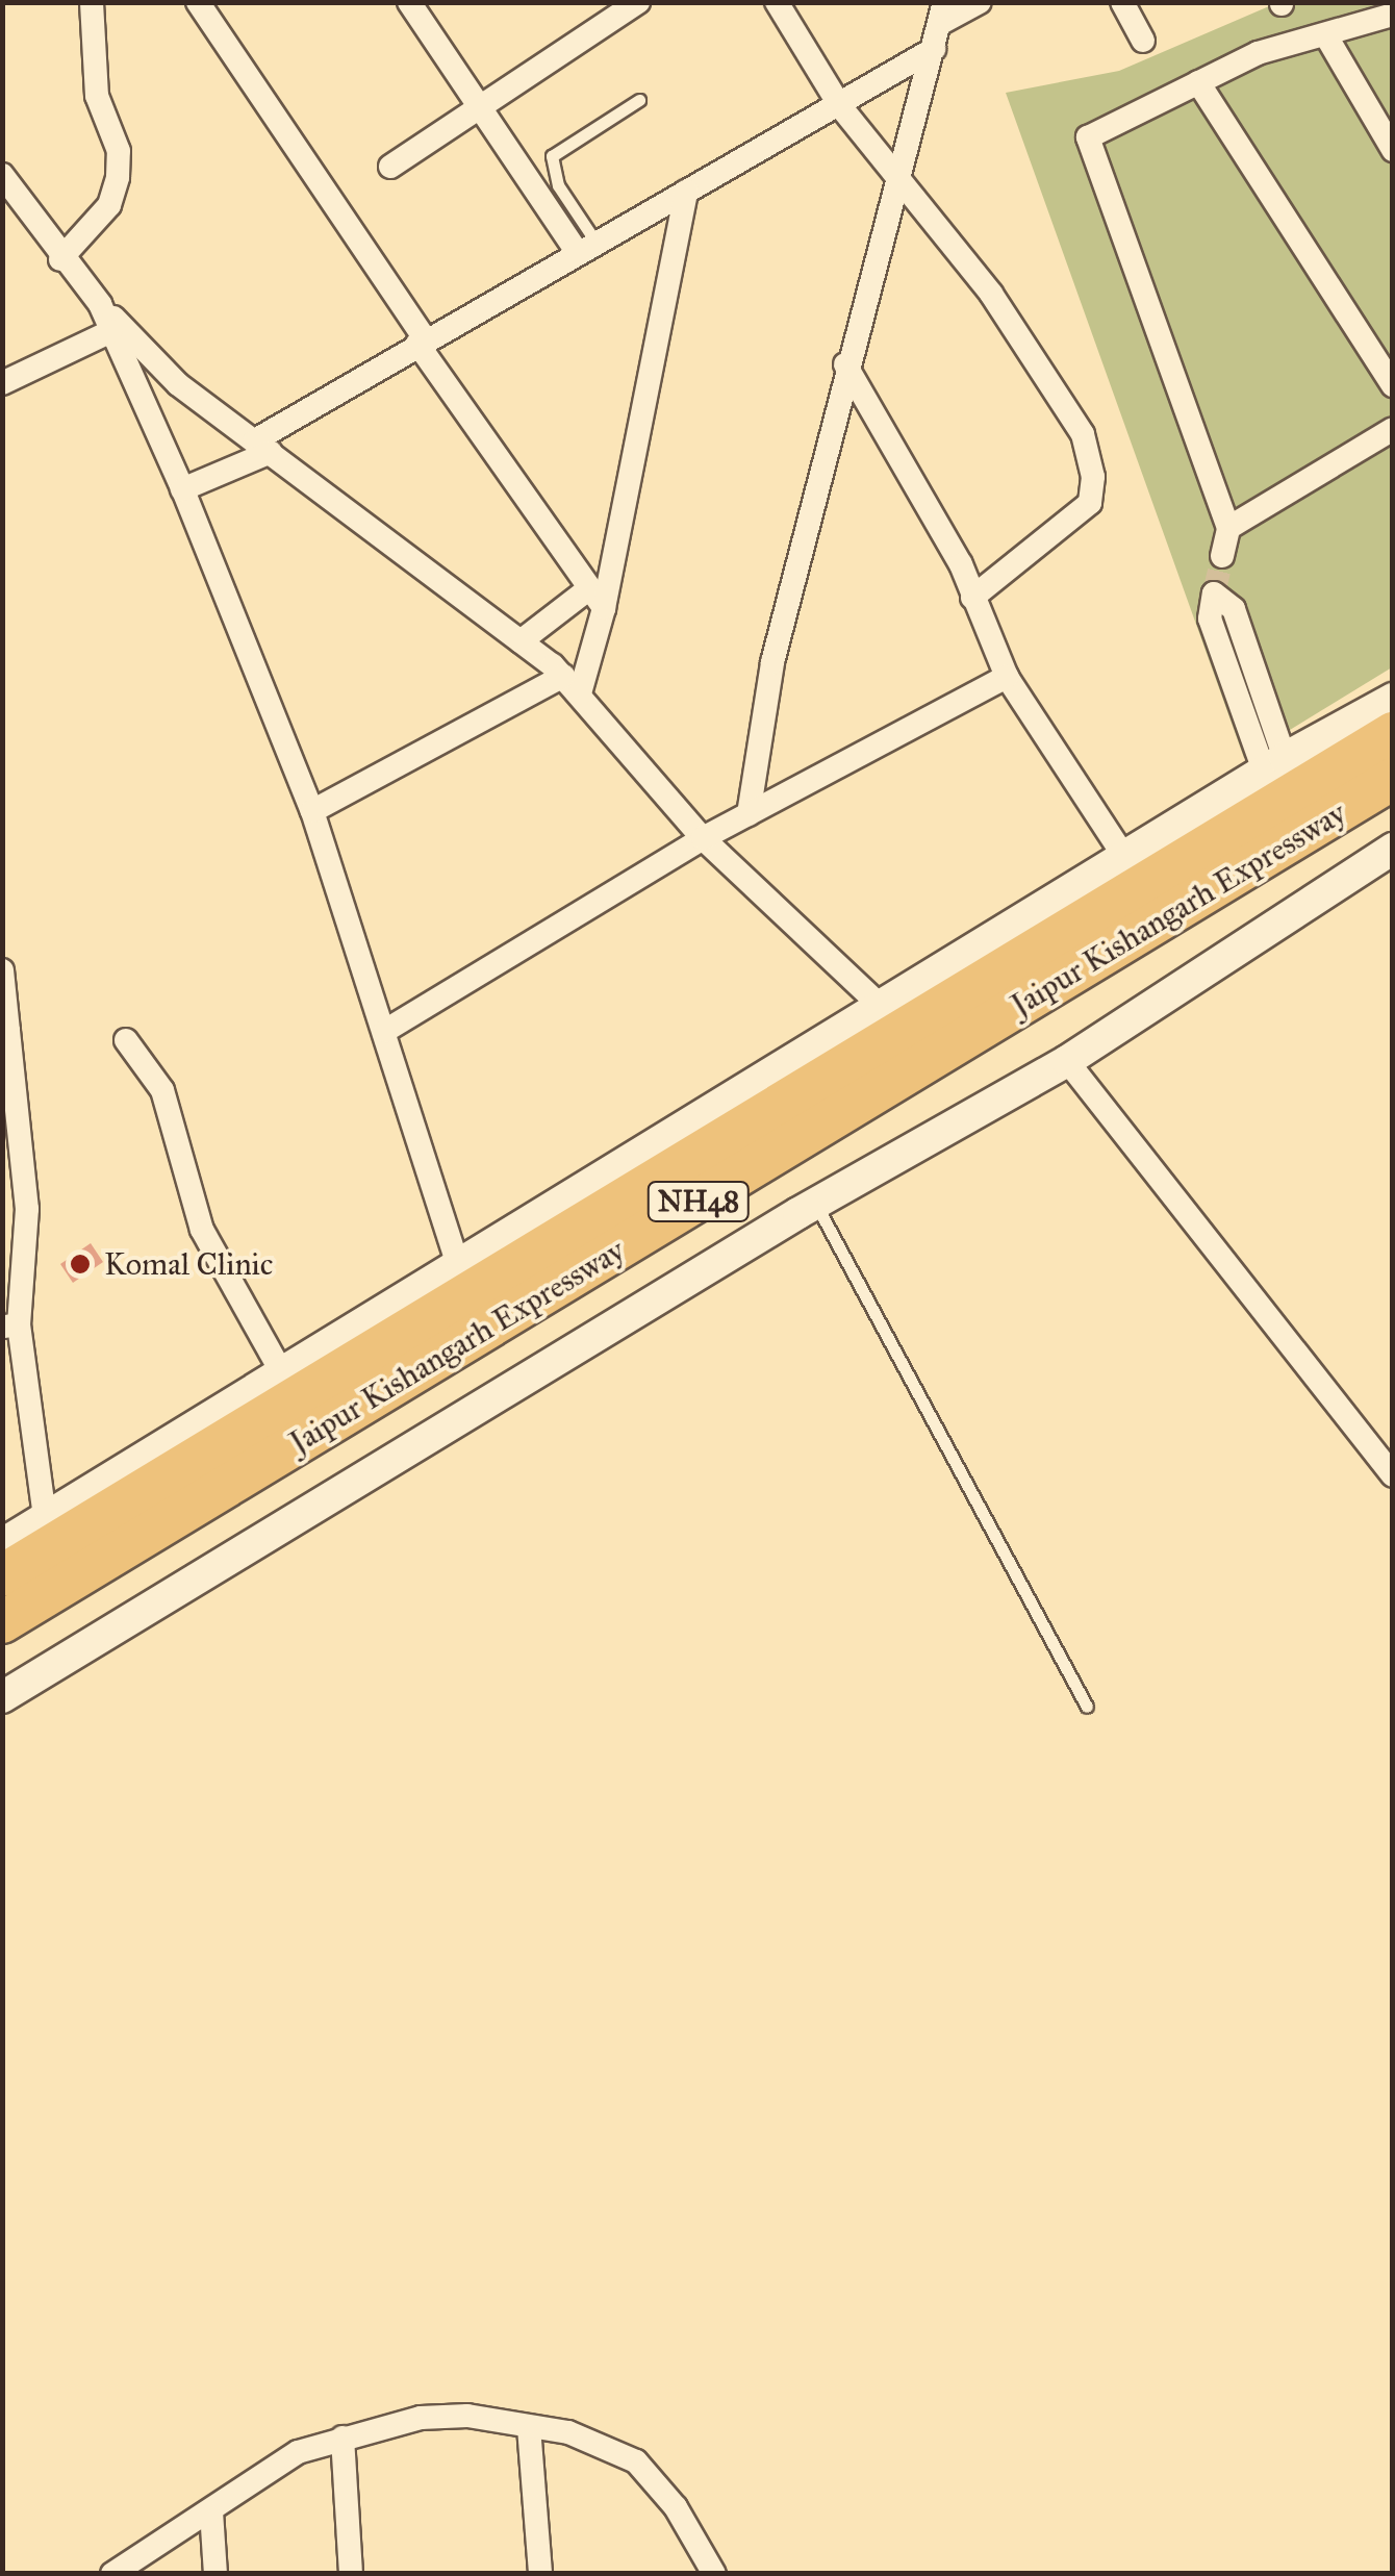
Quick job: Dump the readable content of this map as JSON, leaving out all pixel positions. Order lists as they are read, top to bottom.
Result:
{
  "streets": {
    "highway": ["Jaipur Kishangarh Expressway", "NH48"]
  },
  "places": ["Komal Clinic"]
}
